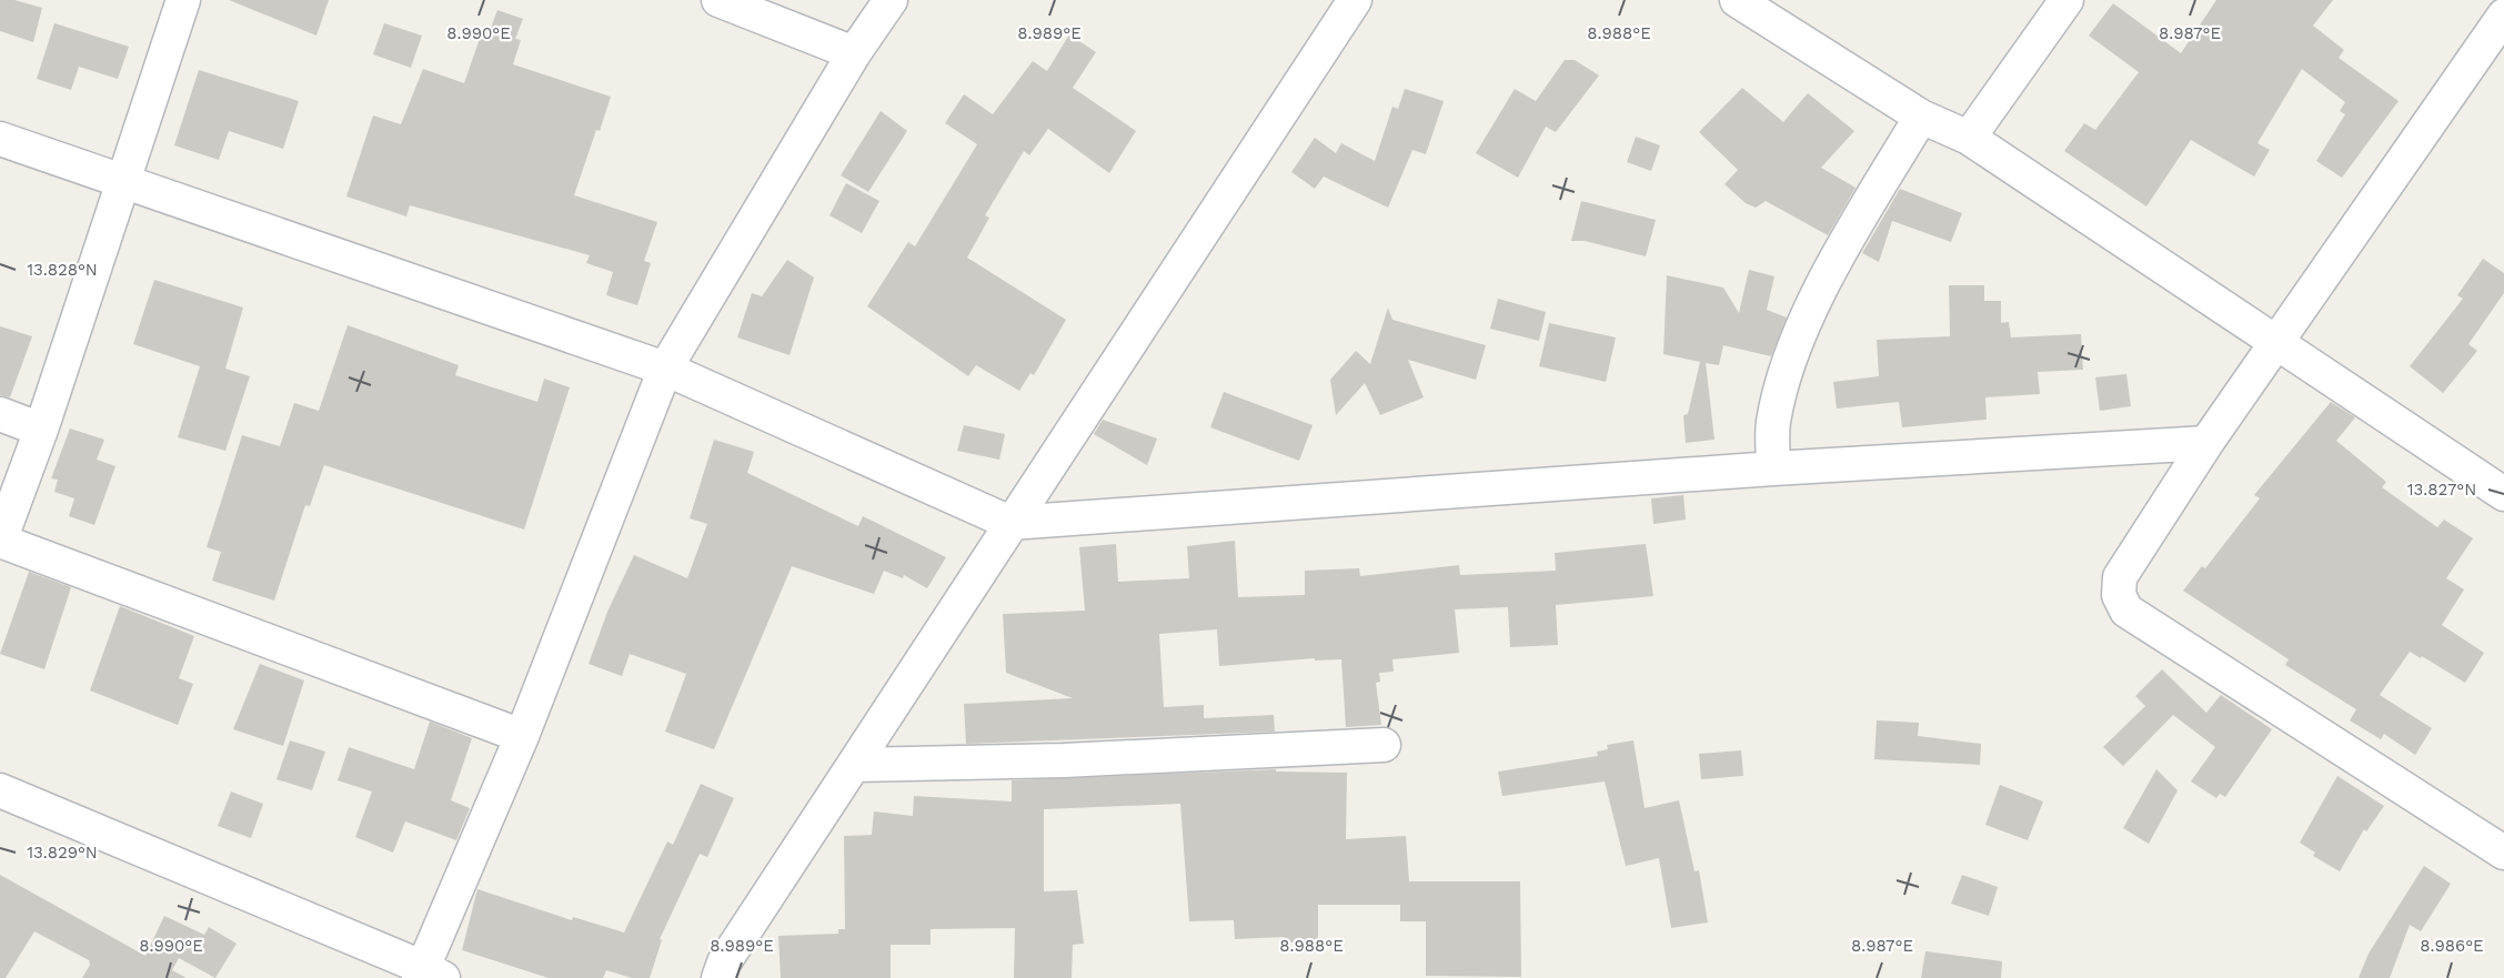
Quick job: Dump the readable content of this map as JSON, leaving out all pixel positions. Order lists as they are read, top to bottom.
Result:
{
  "coordinates": [
    "8.990°E",
    "8.989°E",
    "8.988°E",
    "8.987°E",
    "13.828°N",
    "13.827°N",
    "13.829°N",
    "8.986°E"
  ]
}
